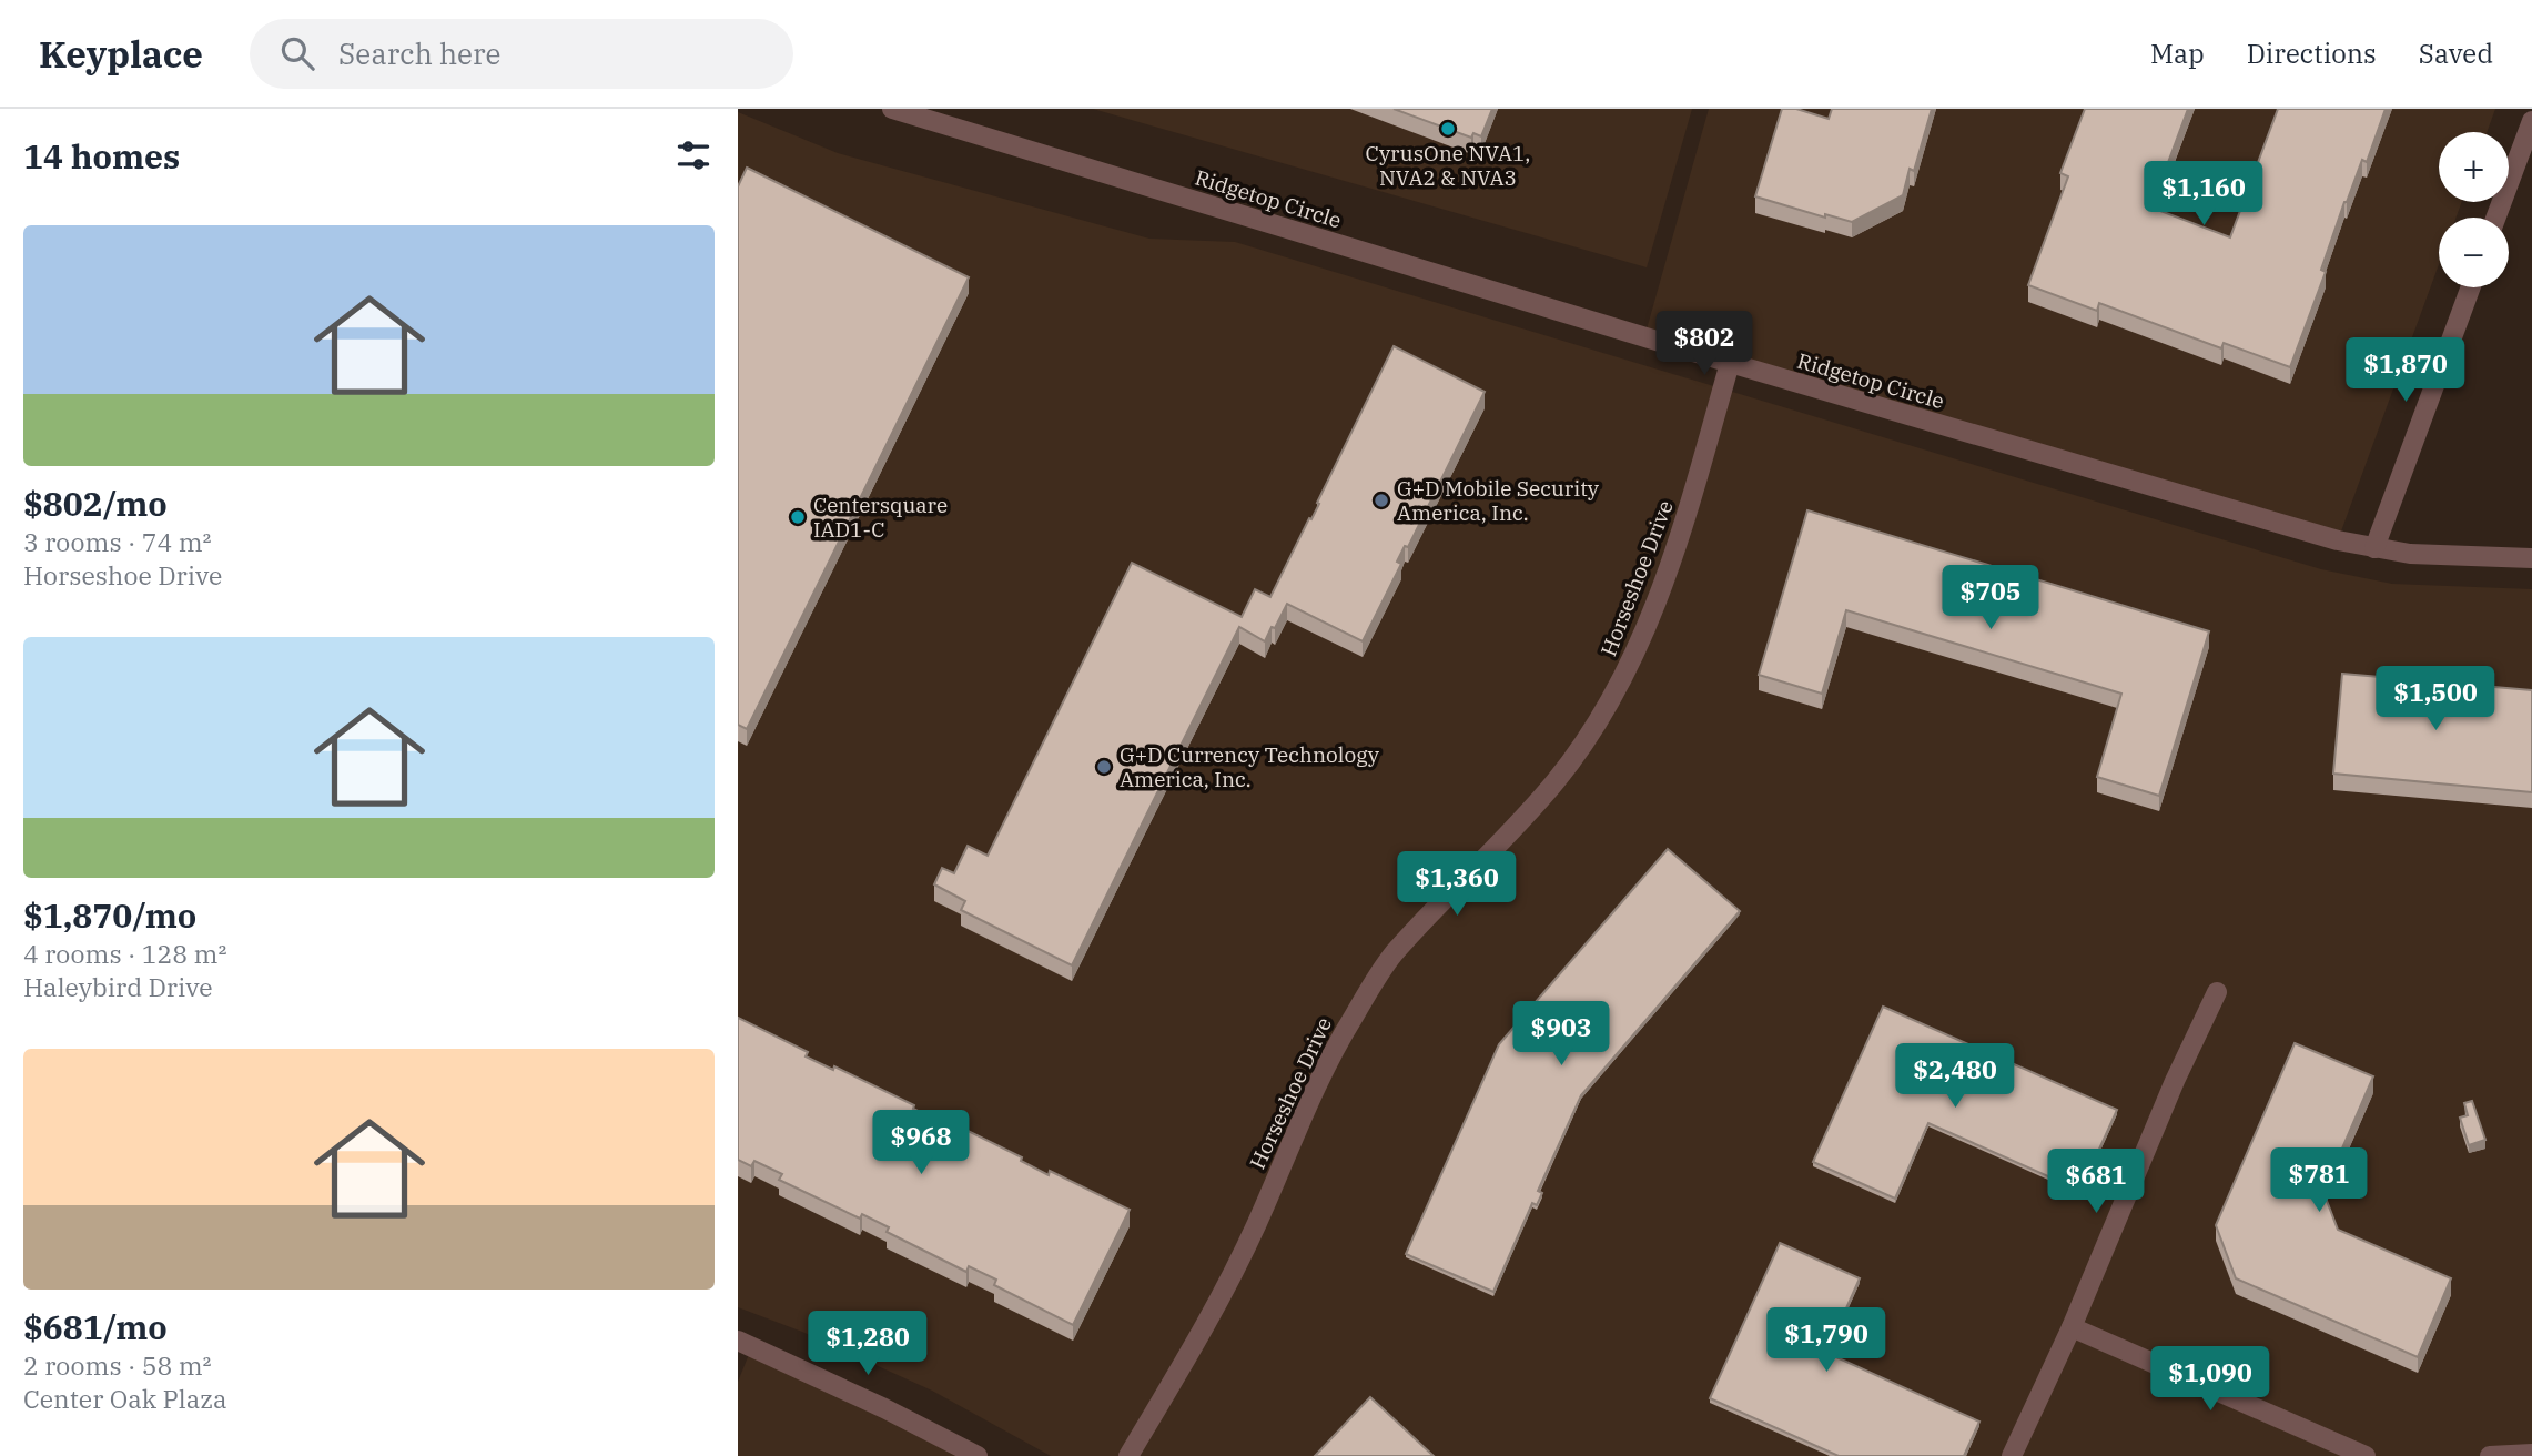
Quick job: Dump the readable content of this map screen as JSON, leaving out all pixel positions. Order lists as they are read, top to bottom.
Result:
{
  "streets": {
    "street": ["Ridgetop Circle", "Horseshoe Drive"]
  },
  "crossings": [
    ["Ridgetop Circle", "Horseshoe Drive"]
  ],
  "places": [
    "CyrusOne NVA1, NVA2 & NVA3",
    "G+D Mobile Security America, Inc.",
    "Centersquare IAD1-C",
    "G+D Currency Technology America, Inc."
  ],
  "page": {
    "header": "Keyplace",
    "search": "Search here",
    "nav": ["Map", "Directions", "Saved"],
    "heading": "14 homes",
    "map_buttons": ["+", "−"],
    "price": [
      "$1,160",
      "$802",
      "$1,870",
      "$705",
      "$1,500",
      "$1,360",
      "$903",
      "$2,480",
      "$968",
      "$781",
      "$681",
      "$1,790",
      "$1,280",
      "$1,090"
    ],
    "list": [
      {
        "name": "$802/mo",
        "note": "3 rooms · 74 m² · Horseshoe Drive"
      },
      {
        "name": "$1,870/mo",
        "note": "4 rooms · 128 m² · Haleybird Drive"
      },
      {
        "name": "$681/mo",
        "note": "2 rooms · 58 m² · Center Oak Plaza"
      }
    ]
  }
}
